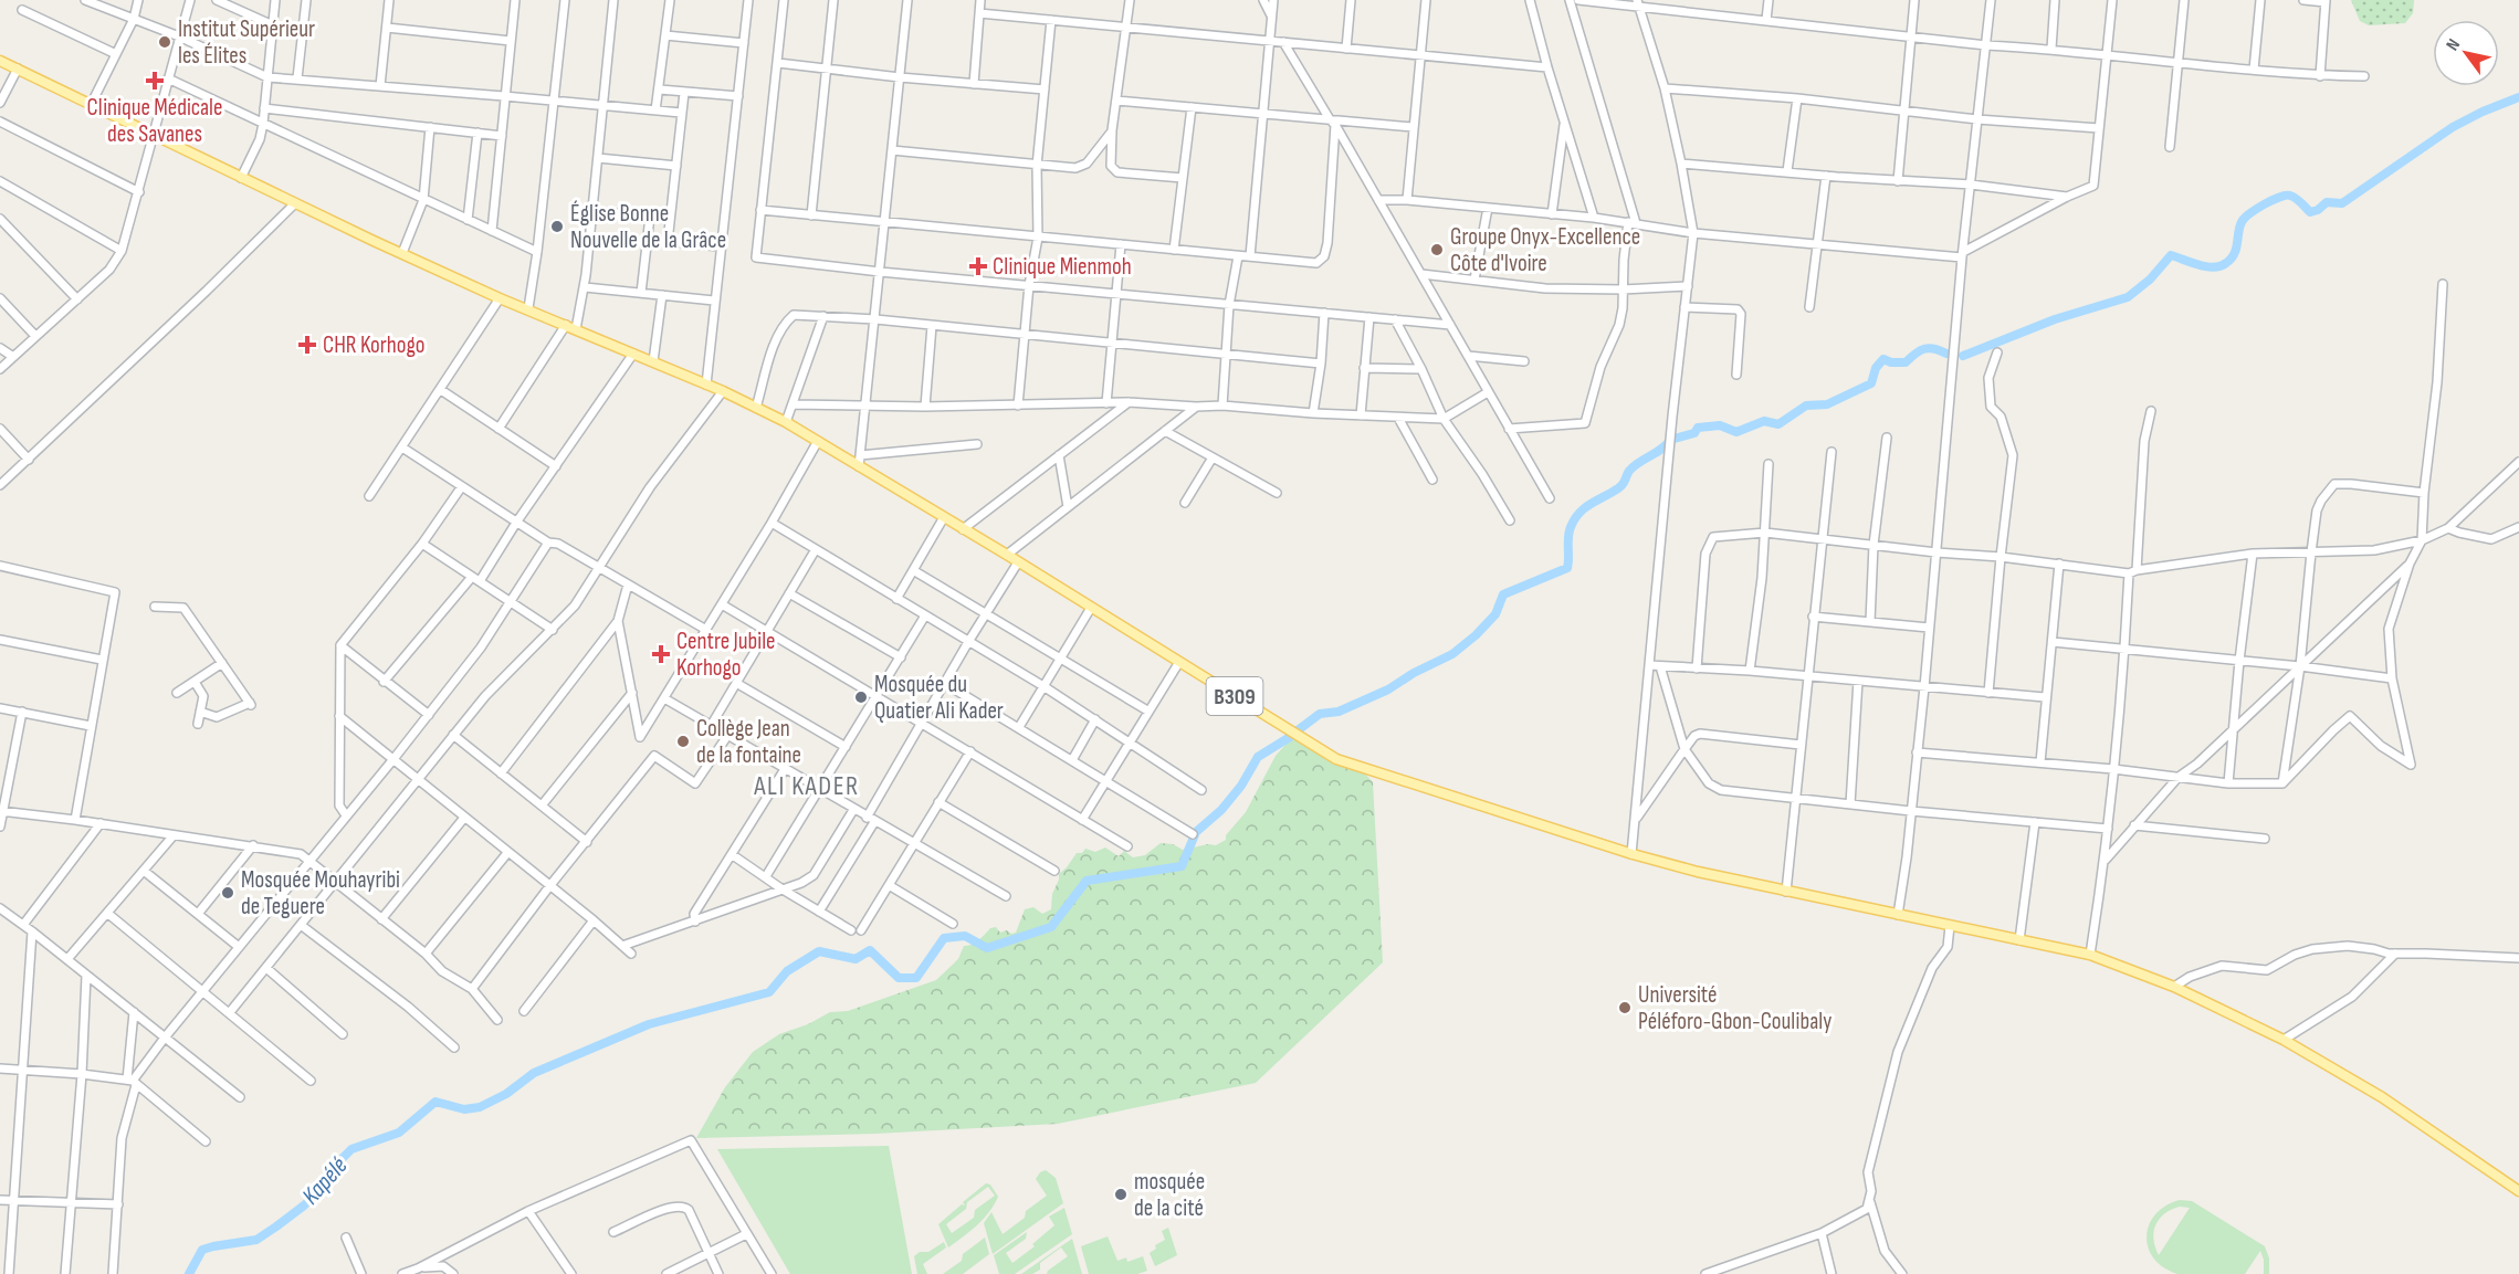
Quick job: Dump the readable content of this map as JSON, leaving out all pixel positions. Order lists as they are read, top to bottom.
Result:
{
  "streets": {
    "main road": ["B309"]
  },
  "districts": ["ALI KADER"],
  "water": ["Kapélé"],
  "places": {
    "other": [
      "Institut Supérieur les Élites",
      "Église Bonne Nouvelle de la Grâce",
      "Groupe Onyx-Excellence Côte d'Ivoire",
      "Mosquée du Quatier Ali Kader",
      "Collège Jean de la fontaine",
      "Mosquée Mouhayribi de Teguere",
      "Université Péléforo-Gbon-Coulibaly",
      "mosquée de la cité"
    ],
    "health": [
      "Clinique Médicale des Savanes",
      "Clinique Mienmoh",
      "CHR Korhogo",
      "Centre Jubile Korhogo"
    ]
  },
  "north": "top left"
}
